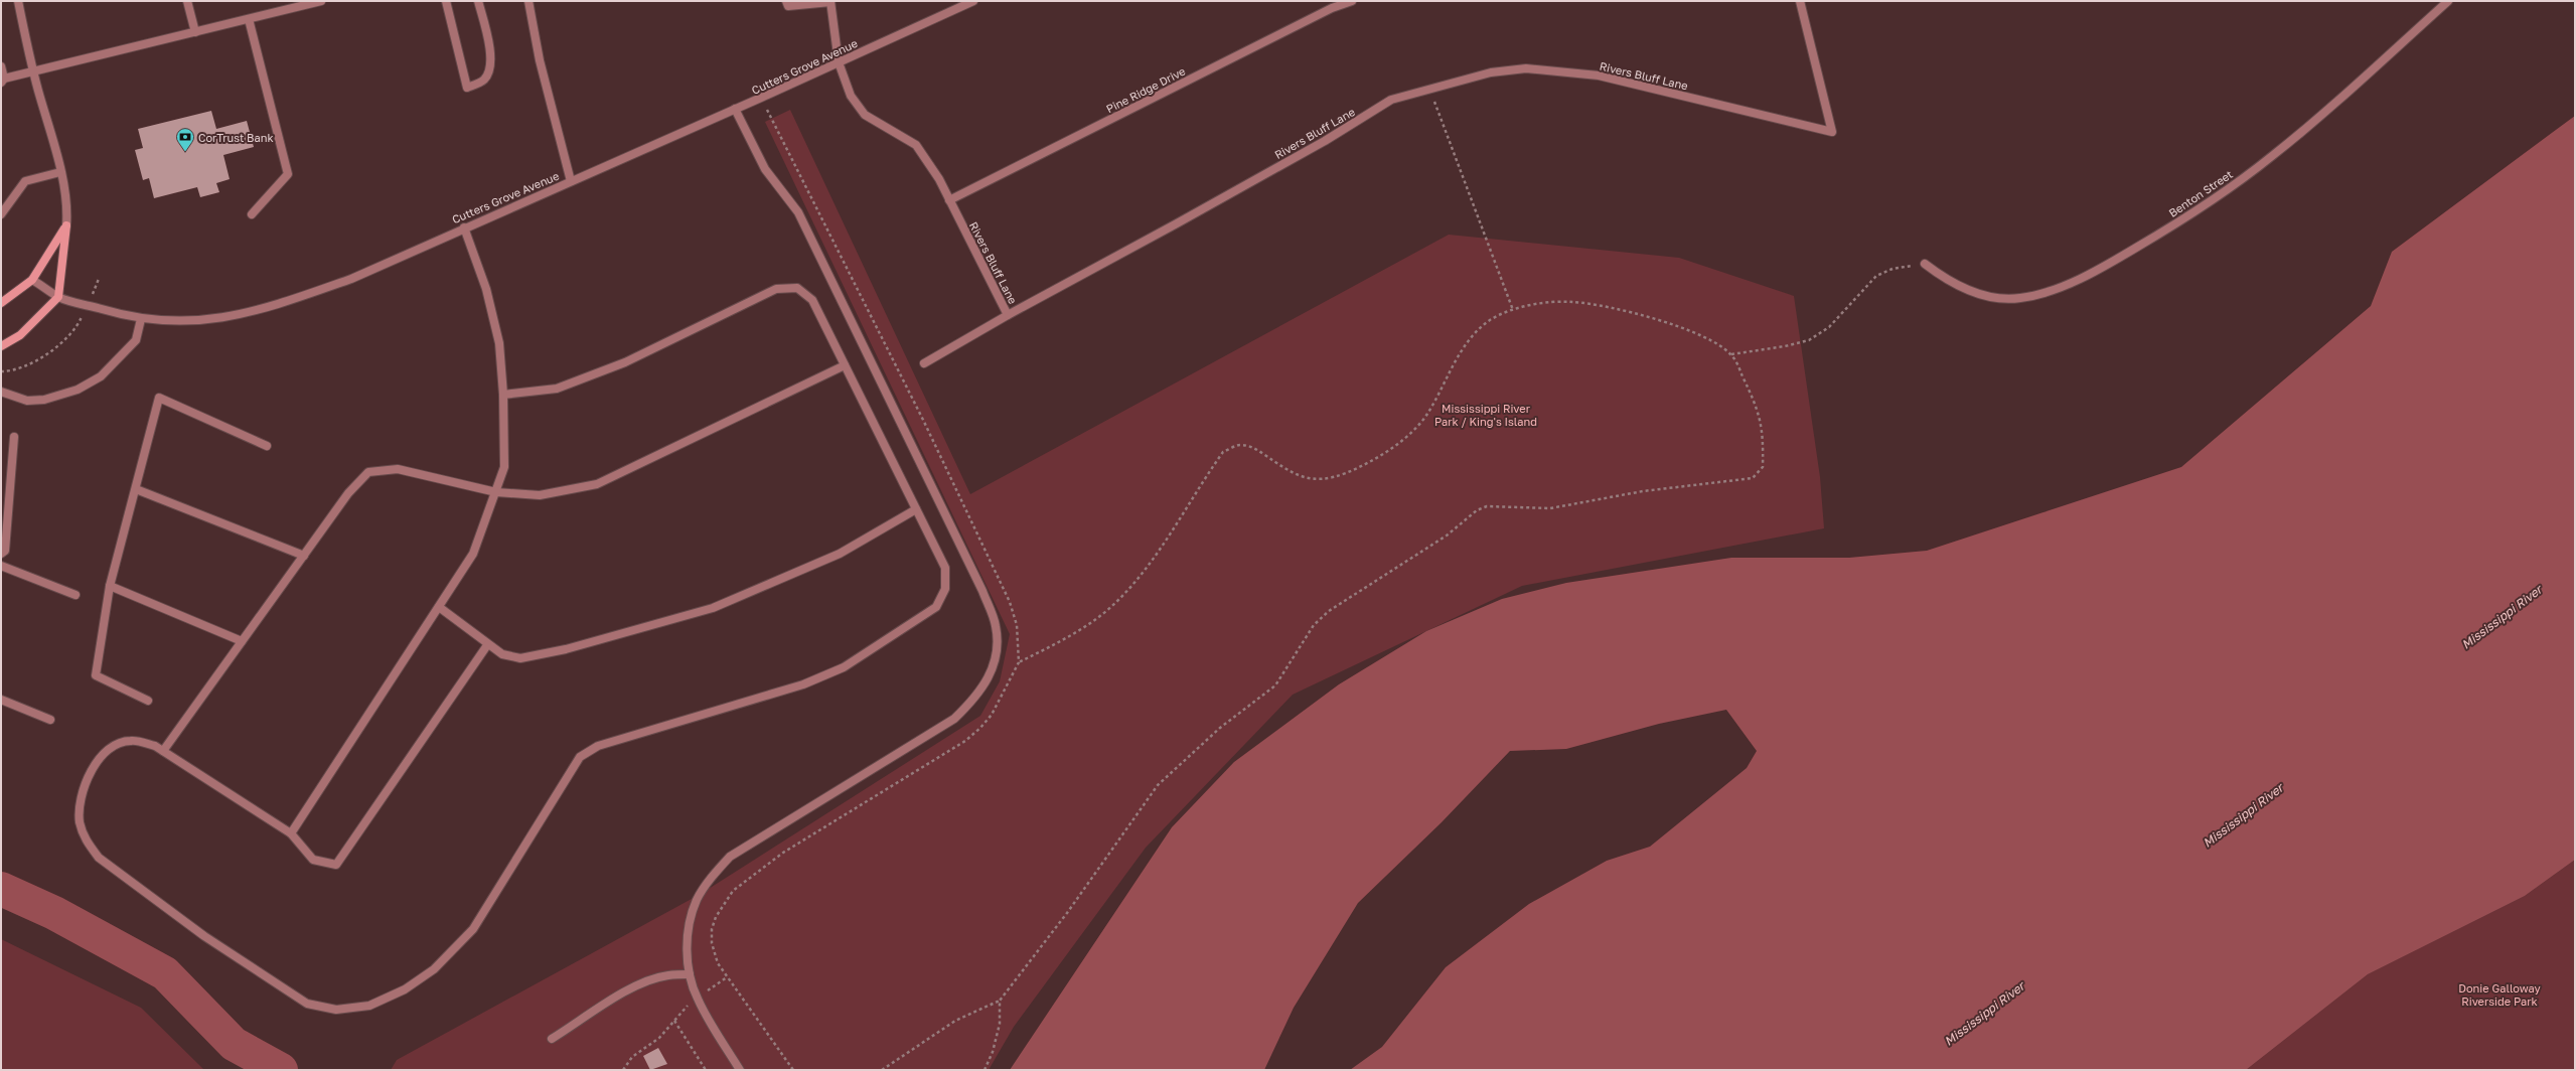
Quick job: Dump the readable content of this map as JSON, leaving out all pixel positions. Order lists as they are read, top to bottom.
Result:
{
  "streets": {
    "street": [
      "Cutters Grove Avenue",
      "Rivers Bluff Lane",
      "Pine Ridge Drive",
      "Benton Street"
    ]
  },
  "crossings": [
    ["Cutters Grove Avenue", "Rivers Bluff Lane"],
    ["Rivers Bluff Lane", "Pine Ridge Drive"]
  ],
  "water": ["Mississippi River"],
  "parks": ["Mississippi River Park / King's Island", "Donie Galloway Riverside Park"],
  "places": {
    "bank": ["CorTrust Bank"]
  }
}
